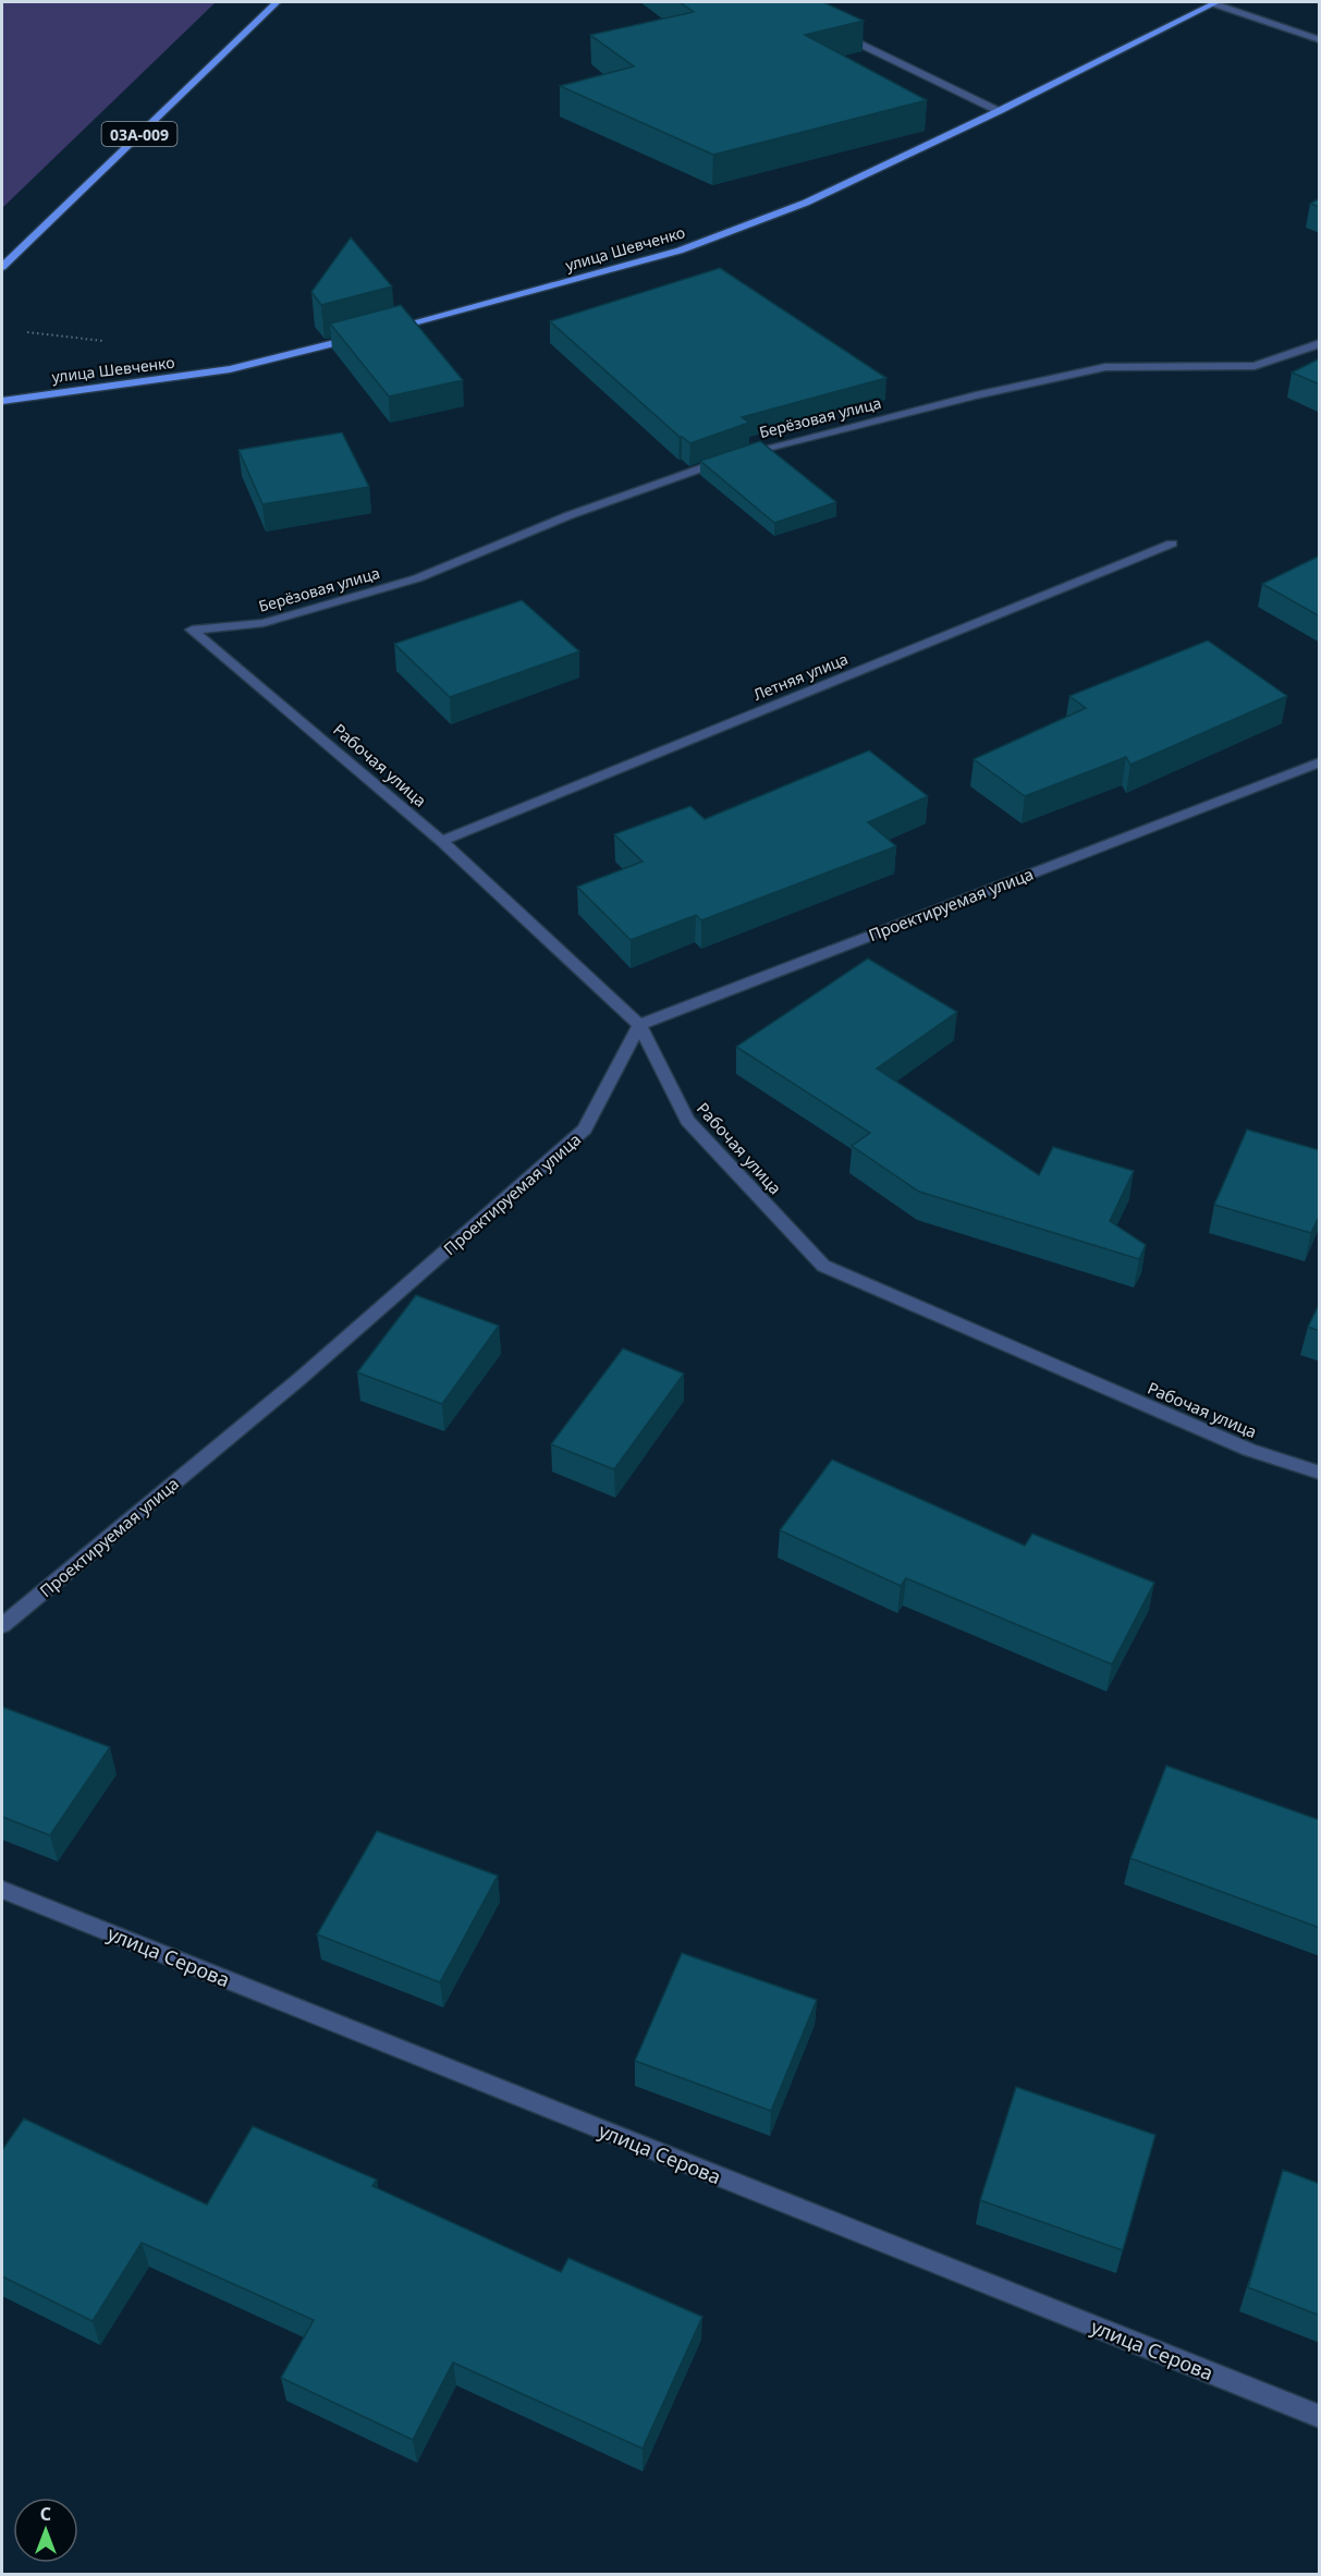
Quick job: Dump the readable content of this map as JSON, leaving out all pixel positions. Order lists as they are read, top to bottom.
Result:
{
  "streets": {
    "main road": ["03А-009", "улица Шевченко"],
    "street": [
      "Берёзовая улица",
      "Летняя улица",
      "Рабочая улица",
      "Проектируемая улица",
      "улица Серова"
    ]
  },
  "crossings": [
    ["Берёзовая улица", "Рабочая улица"],
    ["Летняя улица", "Рабочая улица"],
    ["Рабочая улица", "Проектируемая улица"]
  ],
  "north": "top"
}
